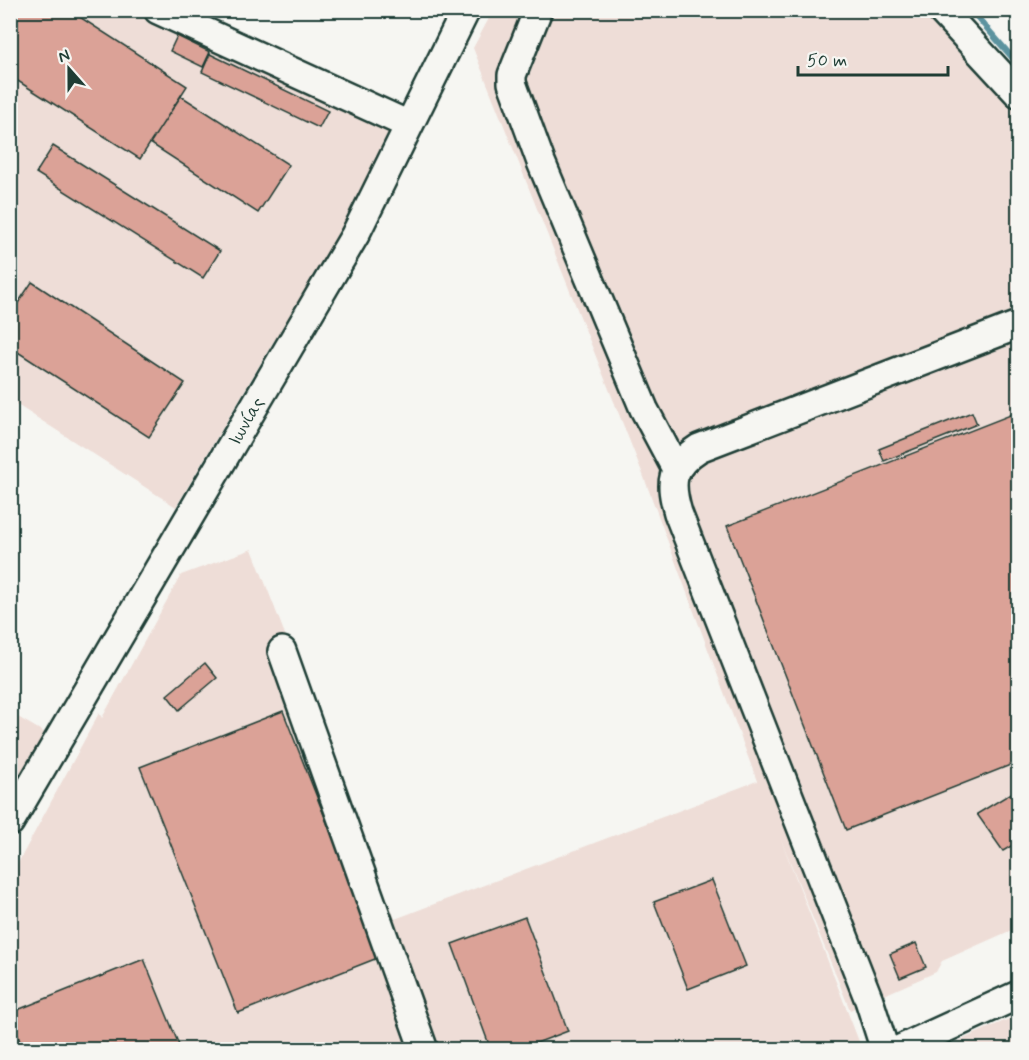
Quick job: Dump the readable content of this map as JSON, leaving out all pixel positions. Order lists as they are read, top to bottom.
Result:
{
  "streets": {
    "street": ["Ιωνίας"]
  },
  "scale_bar": "50 m",
  "north": "top"
}
